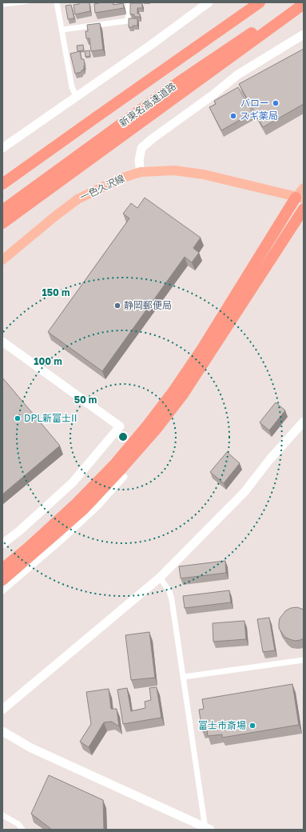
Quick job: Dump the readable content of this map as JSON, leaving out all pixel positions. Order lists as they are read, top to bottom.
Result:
{
  "streets": {
    "highway": ["新東名高速道路"],
    "main road": ["一色久沢線"]
  },
  "places": [
    "バロー",
    "スギ薬局",
    "静岡郵便局",
    "DPL新富士II",
    "富士市斎場"
  ],
  "rings": ["150 m", "100 m", "50 m"]
}
